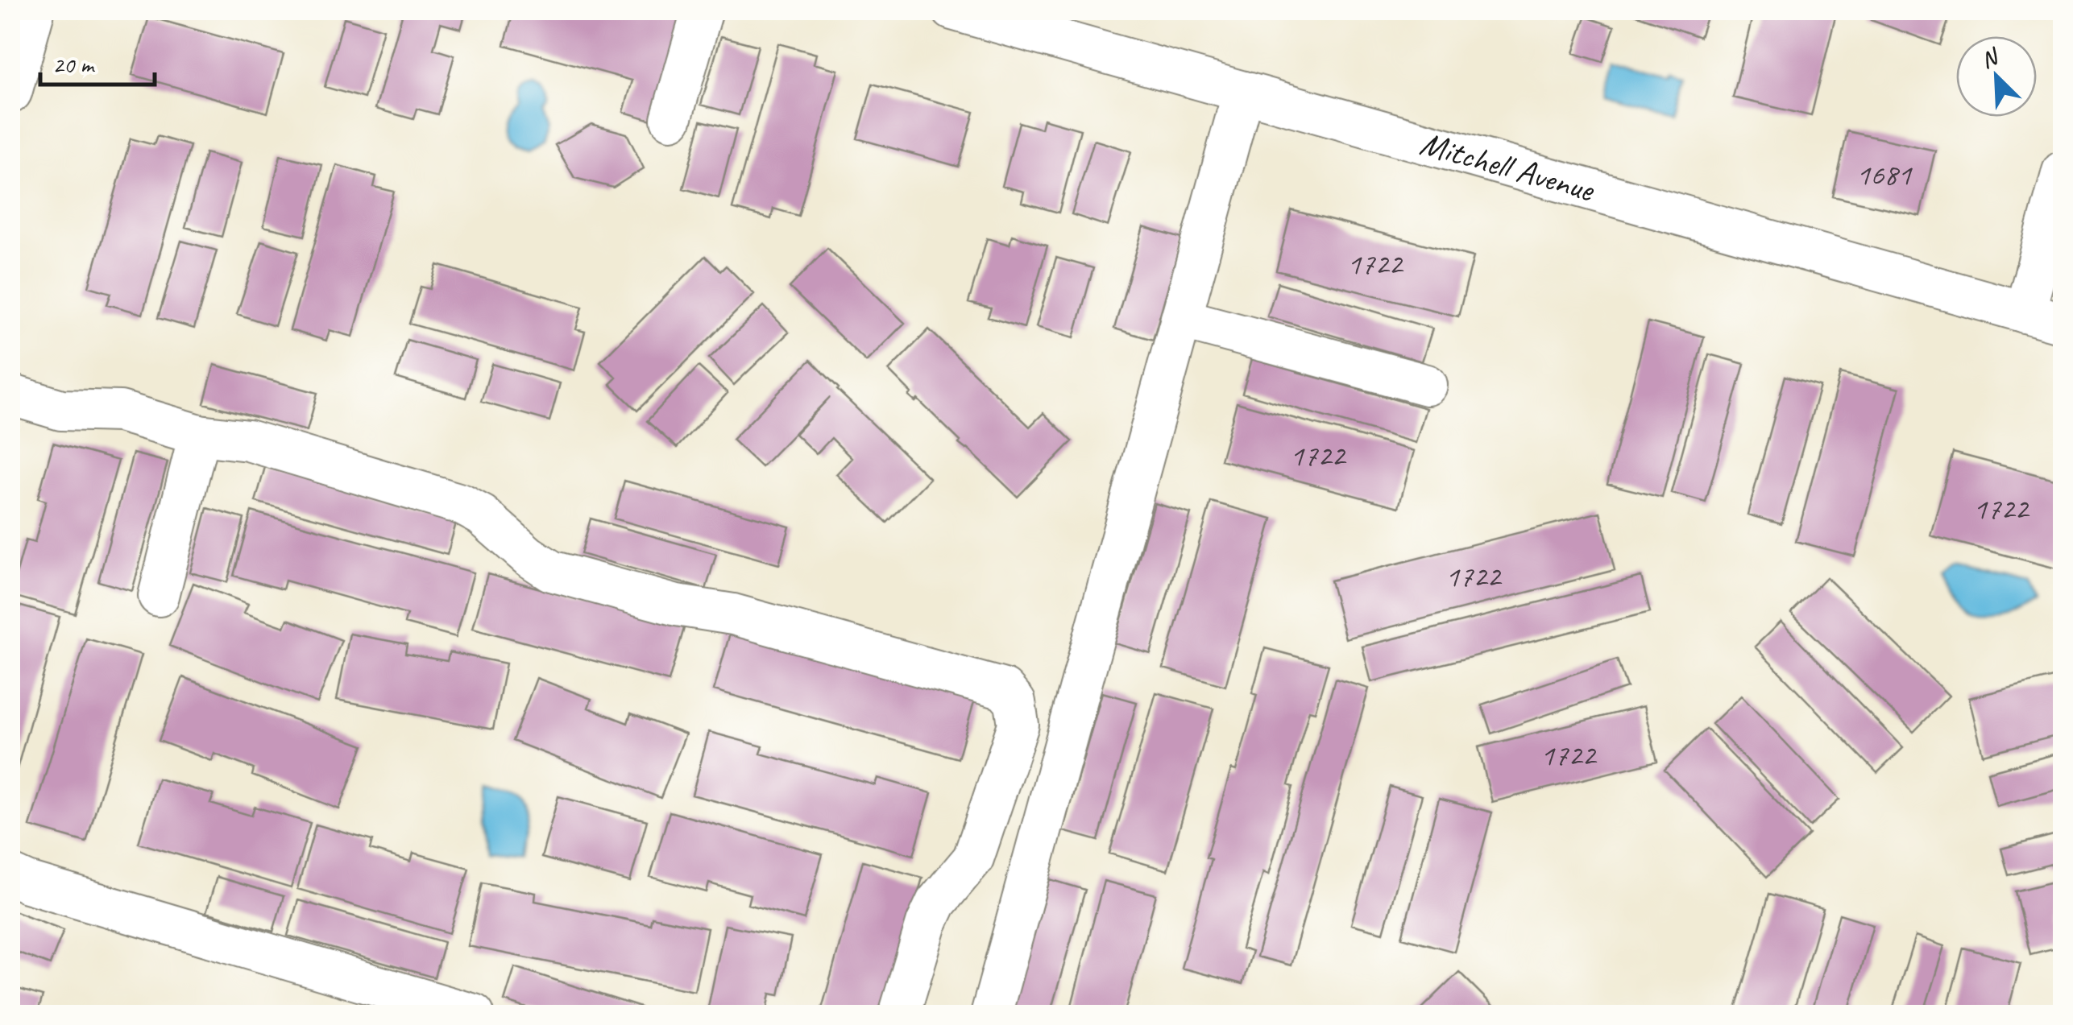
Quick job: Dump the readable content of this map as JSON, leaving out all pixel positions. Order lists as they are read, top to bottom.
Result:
{
  "streets": {
    "street": ["Mitchell Avenue"]
  },
  "house_numbers": [
    "1681",
    "1722",
    "1722",
    "1722",
    "1722",
    "1722"
  ],
  "scale_bar": "20 m",
  "north": "top left"
}
